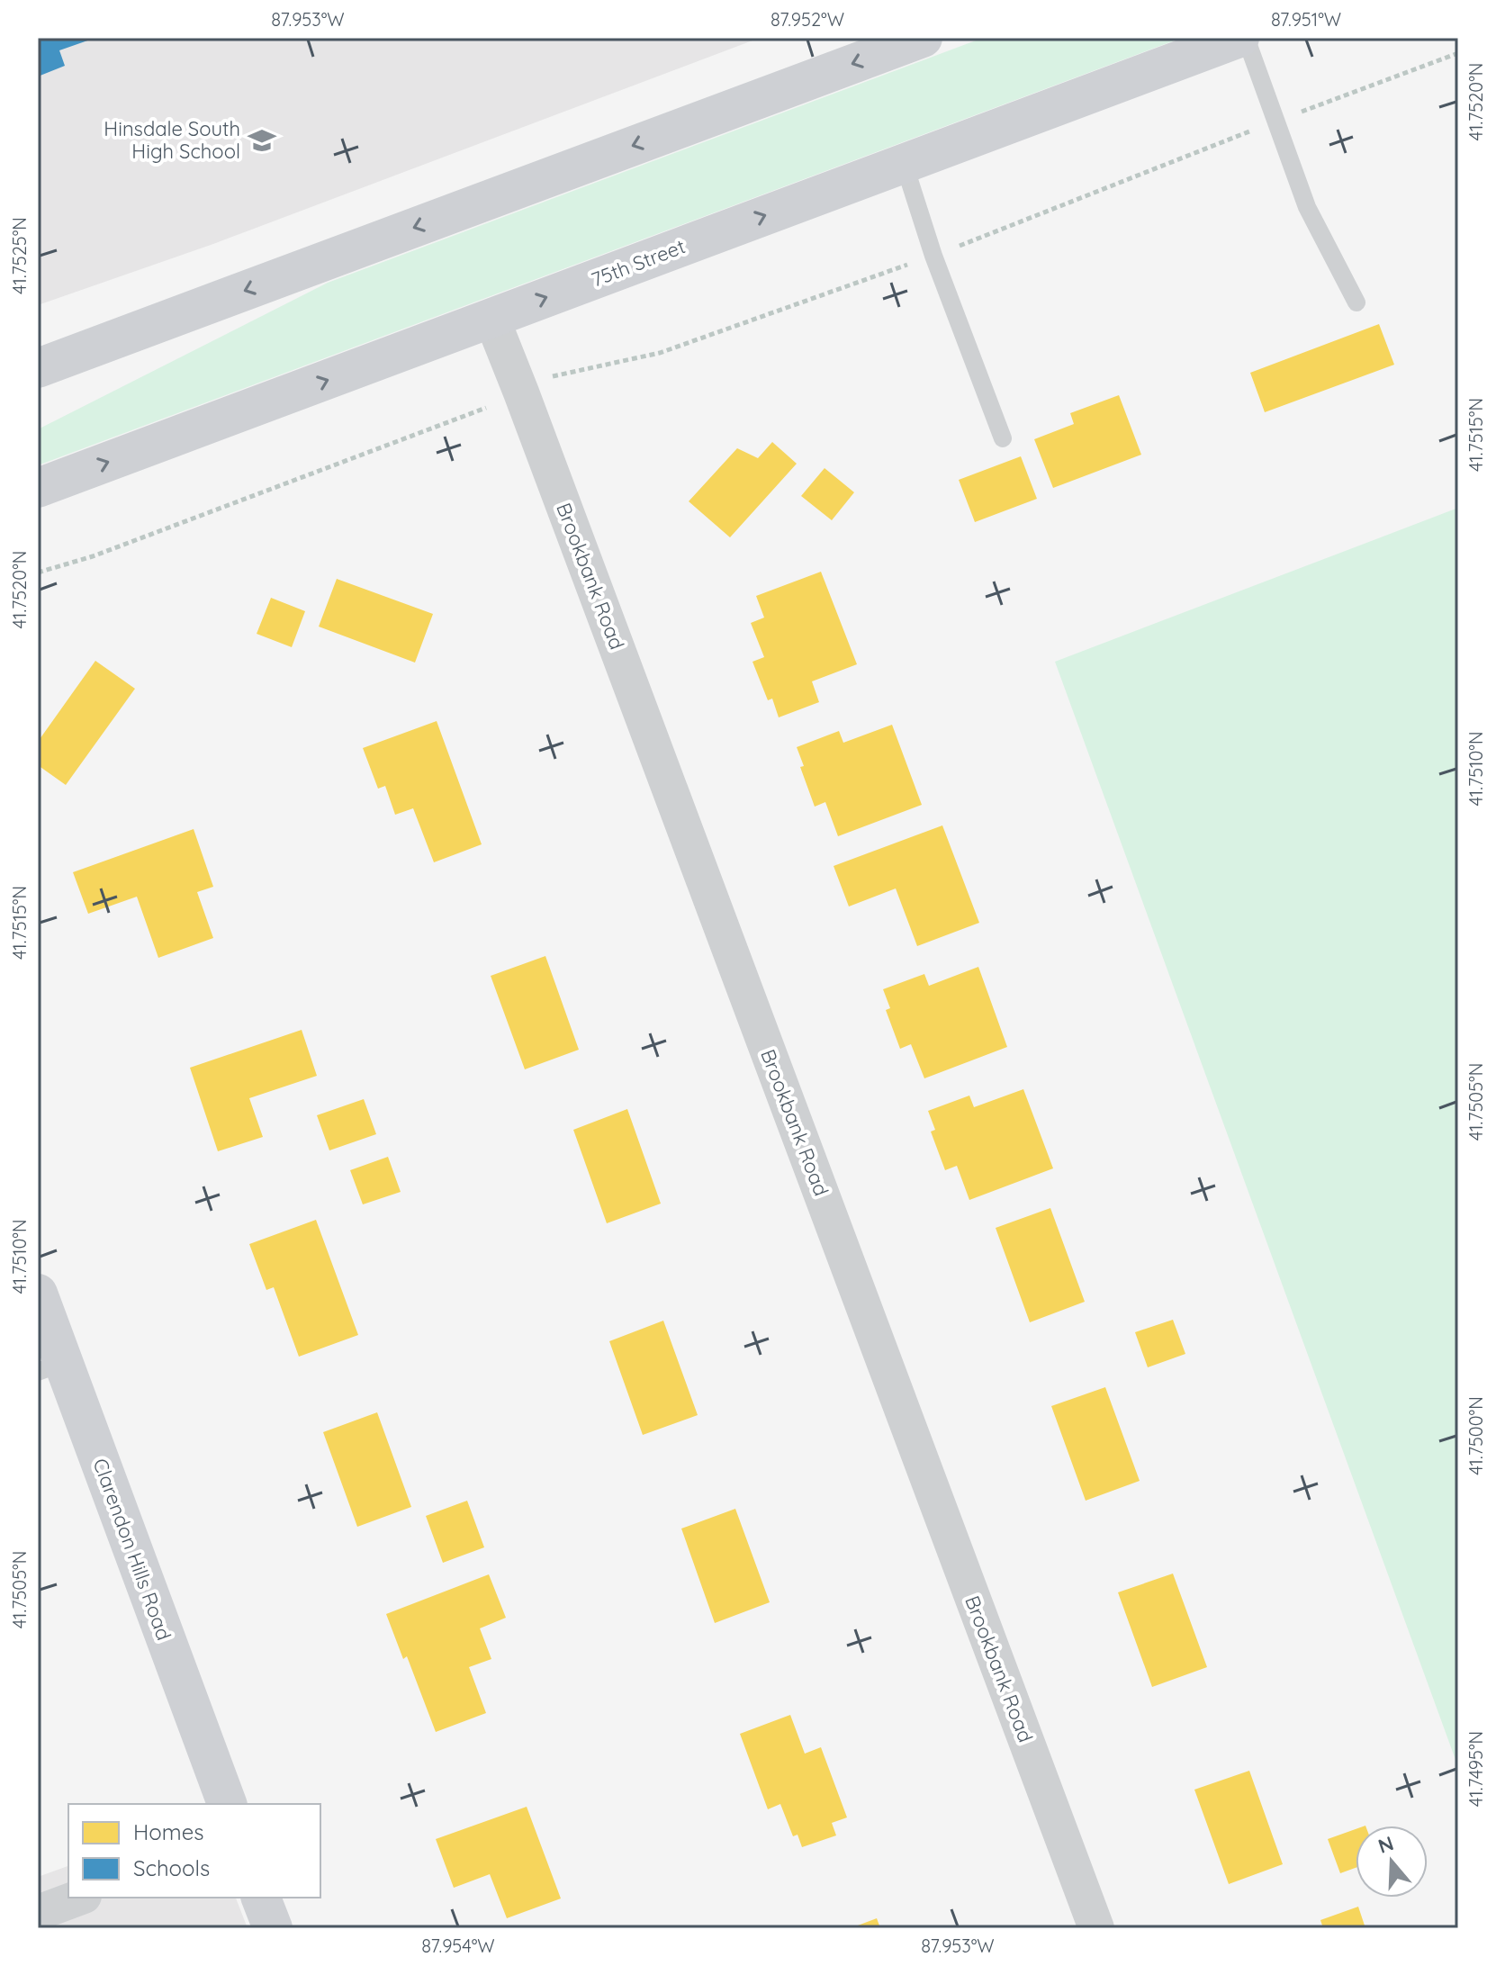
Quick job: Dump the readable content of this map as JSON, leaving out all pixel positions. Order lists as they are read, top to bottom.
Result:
{
  "streets": {
    "main road": ["75th Street", "Clarendon Hills Road"],
    "street": ["Brookbank Road"]
  },
  "crossings": [
    ["75th Street", "Brookbank Road"]
  ],
  "places": {
    "school or university": ["Hinsdale South High School"]
  },
  "legend": ["Homes", "Schools"],
  "north": "top",
  "coordinates": [
    "87.953°W",
    "87.952°W",
    "87.951°W",
    "41.7520°N",
    "41.7525°N",
    "41.7515°N",
    "41.7510°N",
    "41.7505°N",
    "41.7500°N",
    "41.7495°N",
    "87.954°W"
  ]
}
